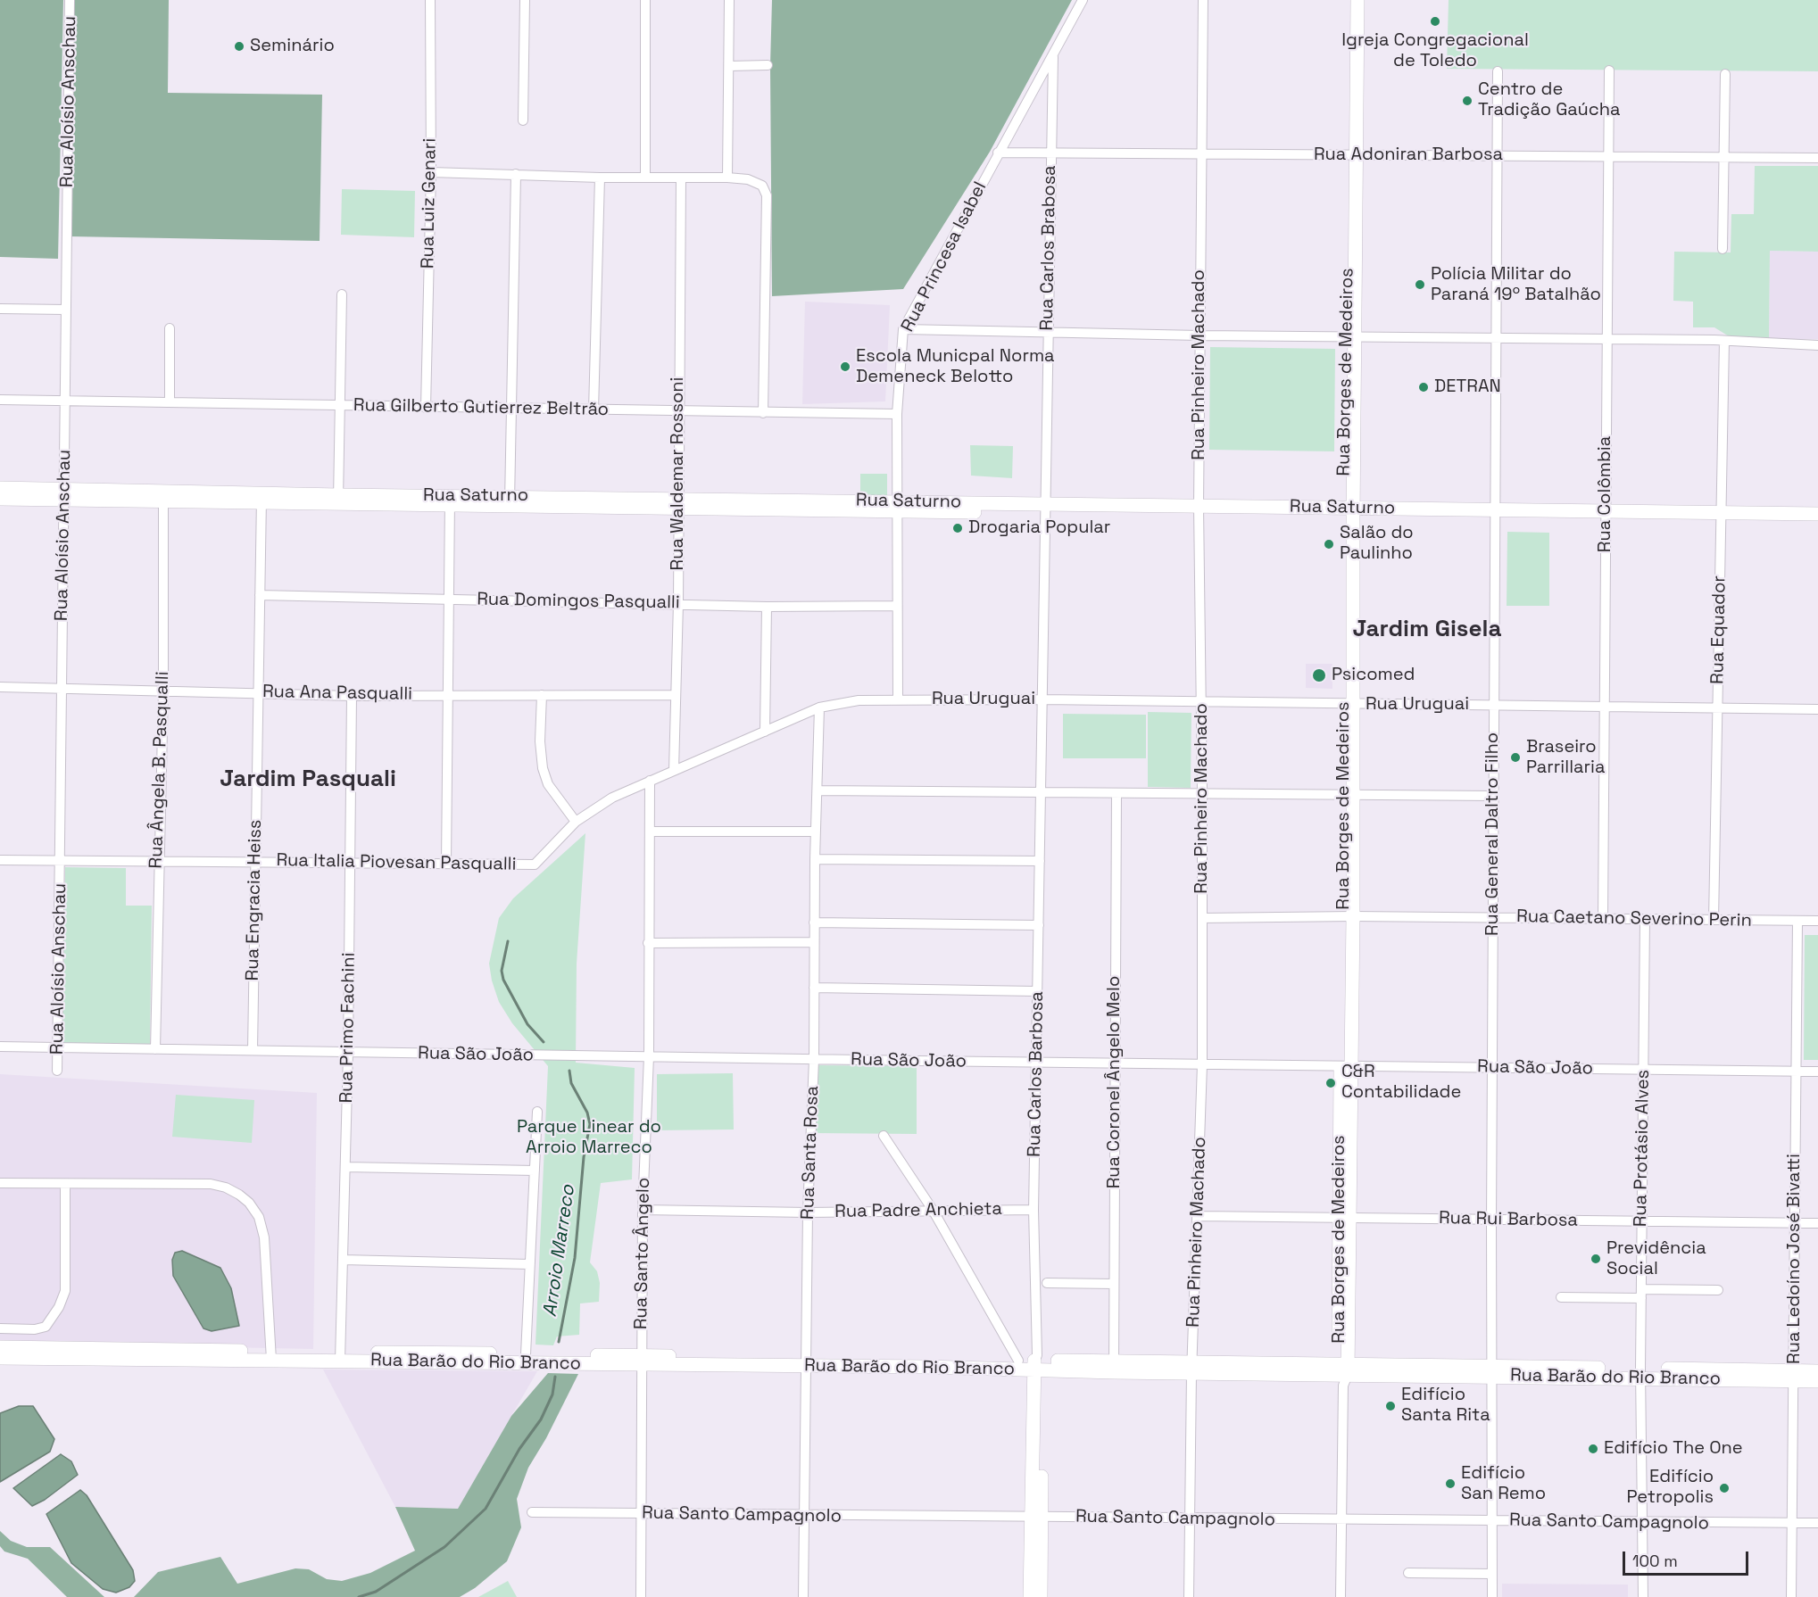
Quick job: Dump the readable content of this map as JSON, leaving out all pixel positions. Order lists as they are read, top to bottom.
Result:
{
  "streets": {
    "street": [
      "Rua Aloísio Anschau",
      "Rua Adoniran Barbosa",
      "Rua Luiz Genari",
      "Rua Carlos Brabosa",
      "Rua Princesa Isabel",
      "Rua Pinheiro Machado",
      "Rua Borges de Medeiros",
      "Rua Gilberto Gutierrez Beltrão",
      "Rua Waldemar Rossoni",
      "Rua Colômbia",
      "Rua Saturno",
      "Rua Domingos Pasqualli",
      "Rua Equador",
      "Rua Ana Pasqualli",
      "Rua Uruguai",
      "Rua Ângela B. Pasqualli",
      "Rua General Daltro Filho",
      "Rua Italia Piovesan Pasqualli",
      "Rua Engracia Heiss",
      "Rua Caetano Severino Perin",
      "Rua Primo Fachini",
      "Rua São João",
      "Rua Carlos Barbosa",
      "Rua Coronel Ângelo Melo",
      "Rua Protásio Alves",
      "Rua Santa Rosa",
      "Rua Padre Anchieta",
      "Rua Rui Barbosa",
      "Rua Santo Ângelo",
      "Rua Ledoíno José Bivatti",
      "Rua Barão do Rio Branco",
      "Rua Santo Campagnolo"
    ]
  },
  "crossings": [
    ["Rua Aloísio Anschau", "Rua Gilberto Gutierrez Beltrão"],
    ["Rua Aloísio Anschau", "Rua Saturno"],
    ["Rua Aloísio Anschau", "Rua Ana Pasqualli"],
    ["Rua Aloísio Anschau", "Rua Italia Piovesan Pasqualli"],
    ["Rua Aloísio Anschau", "Rua São João"],
    ["Rua Adoniran Barbosa", "Rua Carlos Brabosa"],
    ["Rua Adoniran Barbosa", "Rua Princesa Isabel"],
    ["Rua Adoniran Barbosa", "Rua Pinheiro Machado"],
    ["Rua Adoniran Barbosa", "Rua Borges de Medeiros"],
    ["Rua Adoniran Barbosa", "Rua Colômbia"],
    ["Rua Adoniran Barbosa", "Rua General Daltro Filho"],
    ["Rua Luiz Genari", "Rua Gilberto Gutierrez Beltrão"],
    ["Rua Carlos Brabosa", "Rua Princesa Isabel"],
    ["Rua Carlos Brabosa", "Rua Saturno"],
    ["Rua Carlos Brabosa", "Rua Uruguai"],
    ["Rua Carlos Brabosa", "Rua Carlos Barbosa"],
    ["Rua Princesa Isabel", "Rua Gilberto Gutierrez Beltrão"],
    ["Rua Princesa Isabel", "Rua Saturno"],
    ["Rua Princesa Isabel", "Rua Domingos Pasqualli"],
    ["Rua Princesa Isabel", "Rua Uruguai"],
    ["Rua Pinheiro Machado", "Rua Saturno"],
    ["Rua Pinheiro Machado", "Rua Uruguai"],
    ["Rua Pinheiro Machado", "Rua Caetano Severino Perin"],
    ["Rua Pinheiro Machado", "Rua São João"],
    ["Rua Pinheiro Machado", "Rua Rui Barbosa"],
    ["Rua Pinheiro Machado", "Rua Barão do Rio Branco"],
    ["Rua Pinheiro Machado", "Rua Santo Campagnolo"],
    ["Rua Borges de Medeiros", "Rua Saturno"],
    ["Rua Borges de Medeiros", "Rua Uruguai"],
    ["Rua Borges de Medeiros", "Rua Caetano Severino Perin"],
    ["Rua Borges de Medeiros", "Rua São João"],
    ["Rua Borges de Medeiros", "Rua Rui Barbosa"],
    ["Rua Borges de Medeiros", "Rua Barão do Rio Branco"],
    ["Rua Gilberto Gutierrez Beltrão", "Rua Waldemar Rossoni"],
    ["Rua Waldemar Rossoni", "Rua Saturno"],
    ["Rua Waldemar Rossoni", "Rua Domingos Pasqualli"],
    ["Rua Waldemar Rossoni", "Rua Ana Pasqualli"],
    ["Rua Waldemar Rossoni", "Rua Uruguai"],
    ["Rua Colômbia", "Rua Saturno"],
    ["Rua Colômbia", "Rua Uruguai"],
    ["Rua Colômbia", "Rua Caetano Severino Perin"],
    ["Rua Saturno", "Rua Equador"],
    ["Rua Saturno", "Rua Ângela B. Pasqualli"],
    ["Rua Saturno", "Rua General Daltro Filho"],
    ["Rua Saturno", "Rua Engracia Heiss"],
    ["Rua Domingos Pasqualli", "Rua Engracia Heiss"],
    ["Rua Equador", "Rua Uruguai"],
    ["Rua Equador", "Rua Caetano Severino Perin"],
    ["Rua Ana Pasqualli", "Rua Ângela B. Pasqualli"],
    ["Rua Ana Pasqualli", "Rua Engracia Heiss"],
    ["Rua Ana Pasqualli", "Rua Primo Fachini"],
    ["Rua Uruguai", "Rua General Daltro Filho"],
    ["Rua Uruguai", "Rua Italia Piovesan Pasqualli"],
    ["Rua Uruguai", "Rua Santa Rosa"],
    ["Rua Uruguai", "Rua Santo Ângelo"],
    ["Rua Ângela B. Pasqualli", "Rua Italia Piovesan Pasqualli"],
    ["Rua Ângela B. Pasqualli", "Rua São João"],
    ["Rua General Daltro Filho", "Rua Caetano Severino Perin"],
    ["Rua General Daltro Filho", "Rua São João"],
    ["Rua General Daltro Filho", "Rua Rui Barbosa"],
    ["Rua General Daltro Filho", "Rua Barão do Rio Branco"],
    ["Rua General Daltro Filho", "Rua Santo Campagnolo"],
    ["Rua Italia Piovesan Pasqualli", "Rua Engracia Heiss"],
    ["Rua Italia Piovesan Pasqualli", "Rua Primo Fachini"],
    ["Rua Engracia Heiss", "Rua São João"],
    ["Rua Caetano Severino Perin", "Rua Protásio Alves"],
    ["Rua Caetano Severino Perin", "Rua Ledoíno José Bivatti"],
    ["Rua Primo Fachini", "Rua São João"],
    ["Rua Primo Fachini", "Rua Barão do Rio Branco"],
    ["Rua São João", "Rua Carlos Barbosa"],
    ["Rua São João", "Rua Coronel Ângelo Melo"],
    ["Rua São João", "Rua Protásio Alves"],
    ["Rua São João", "Rua Santa Rosa"],
    ["Rua São João", "Rua Santo Ângelo"],
    ["Rua São João", "Rua Ledoíno José Bivatti"],
    ["Rua Carlos Barbosa", "Rua Padre Anchieta"],
    ["Rua Carlos Barbosa", "Rua Barão do Rio Branco"],
    ["Rua Carlos Barbosa", "Rua Santo Campagnolo"],
    ["Rua Coronel Ângelo Melo", "Rua Barão do Rio Branco"],
    ["Rua Protásio Alves", "Rua Rui Barbosa"],
    ["Rua Protásio Alves", "Rua Barão do Rio Branco"],
    ["Rua Protásio Alves", "Rua Santo Campagnolo"],
    ["Rua Santa Rosa", "Rua Padre Anchieta"],
    ["Rua Santa Rosa", "Rua Barão do Rio Branco"],
    ["Rua Santa Rosa", "Rua Santo Campagnolo"],
    ["Rua Padre Anchieta", "Rua Santo Ângelo"],
    ["Rua Rui Barbosa", "Rua Ledoíno José Bivatti"],
    ["Rua Santo Ângelo", "Rua Barão do Rio Branco"],
    ["Rua Santo Ângelo", "Rua Santo Campagnolo"],
    ["Rua Ledoíno José Bivatti", "Rua Barão do Rio Branco"],
    ["Rua Ledoíno José Bivatti", "Rua Santo Campagnolo"]
  ],
  "districts": ["Jardim Gisela", "Jardim Pasquali"],
  "water": ["Arroio Marreco"],
  "parks": ["Parque Linear do Arroio Marreco"],
  "places": [
    "Igreja Congregacional de Toledo",
    "Seminário",
    "Centro de Tradição Gaúcha",
    "Polícia Militar do Paraná 19º Batalhão",
    "Escola Municpal Norma Demeneck Belotto",
    "DETRAN",
    "Drogaria Popular",
    "Salão do Paulinho",
    "Psicomed",
    "Braseiro Parrillaria",
    "C&R Contabilidade",
    "Previdência Social",
    "Edifício Santa Rita",
    "Edifício The One",
    "Edifício San Remo",
    "Edifício Petropolis"
  ],
  "scale_bar": "100 m"
}
